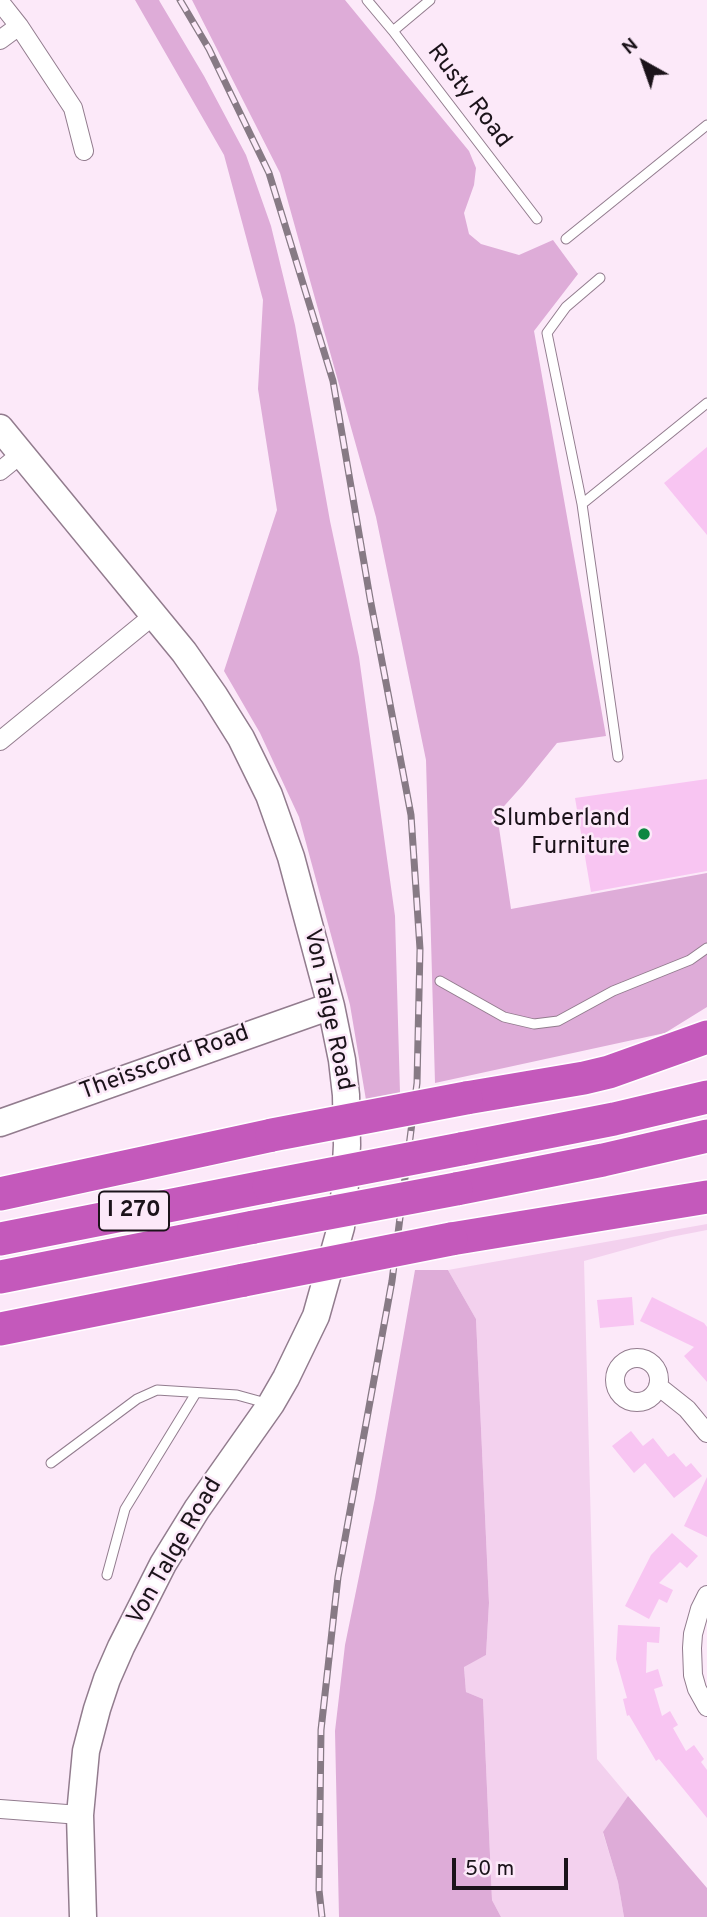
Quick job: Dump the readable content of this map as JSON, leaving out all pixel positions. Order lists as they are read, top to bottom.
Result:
{
  "streets": {
    "highway": ["I 270"],
    "street": ["Von Talge Road", "Theisscord Road"],
    "lane": ["Rusty Road"]
  },
  "crossings": [
    ["Von Talge Road", "Theisscord Road"]
  ],
  "places": ["Slumberland Furniture"],
  "scale_bar": "50 m",
  "north": "top left"
}
